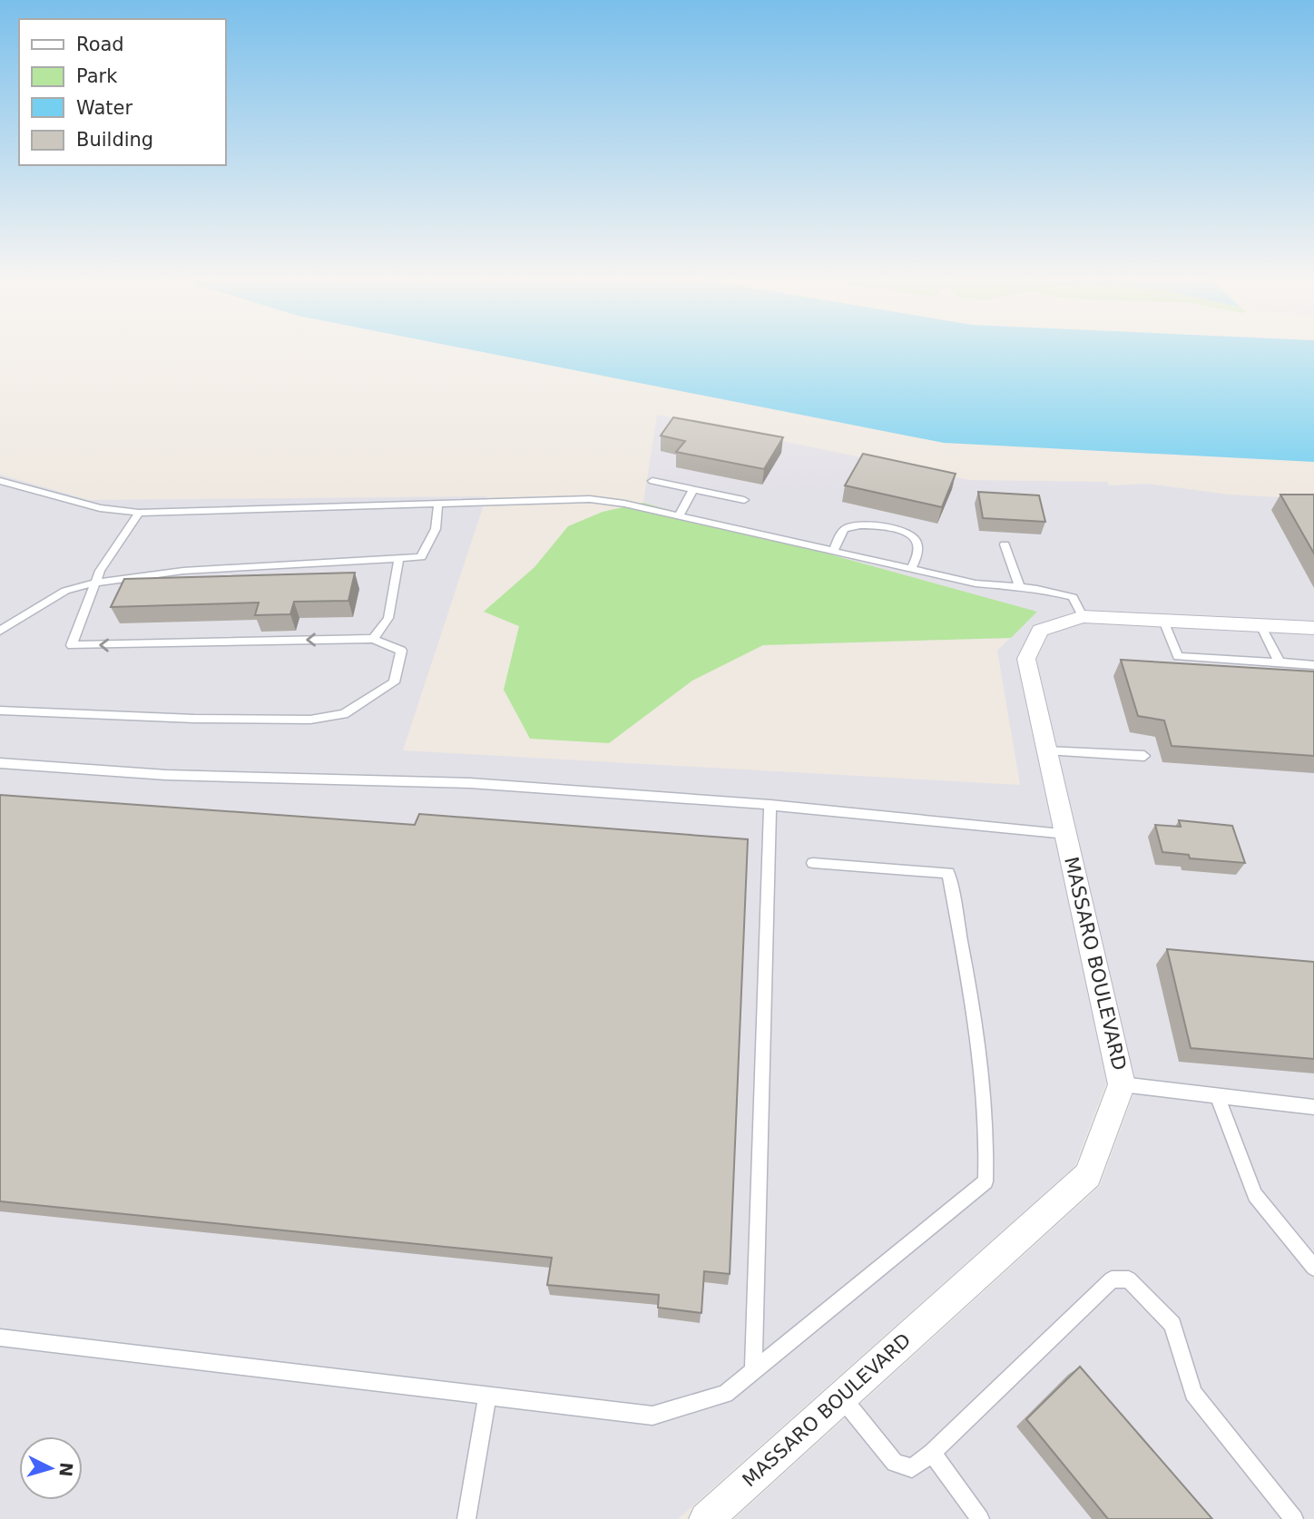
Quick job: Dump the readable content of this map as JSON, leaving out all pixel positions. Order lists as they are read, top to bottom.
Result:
{
  "streets": {
    "street": ["MASSARO BOULEVARD"]
  },
  "legend": [
    "Road",
    "Park",
    "Water",
    "Building"
  ],
  "north": "right"
}
